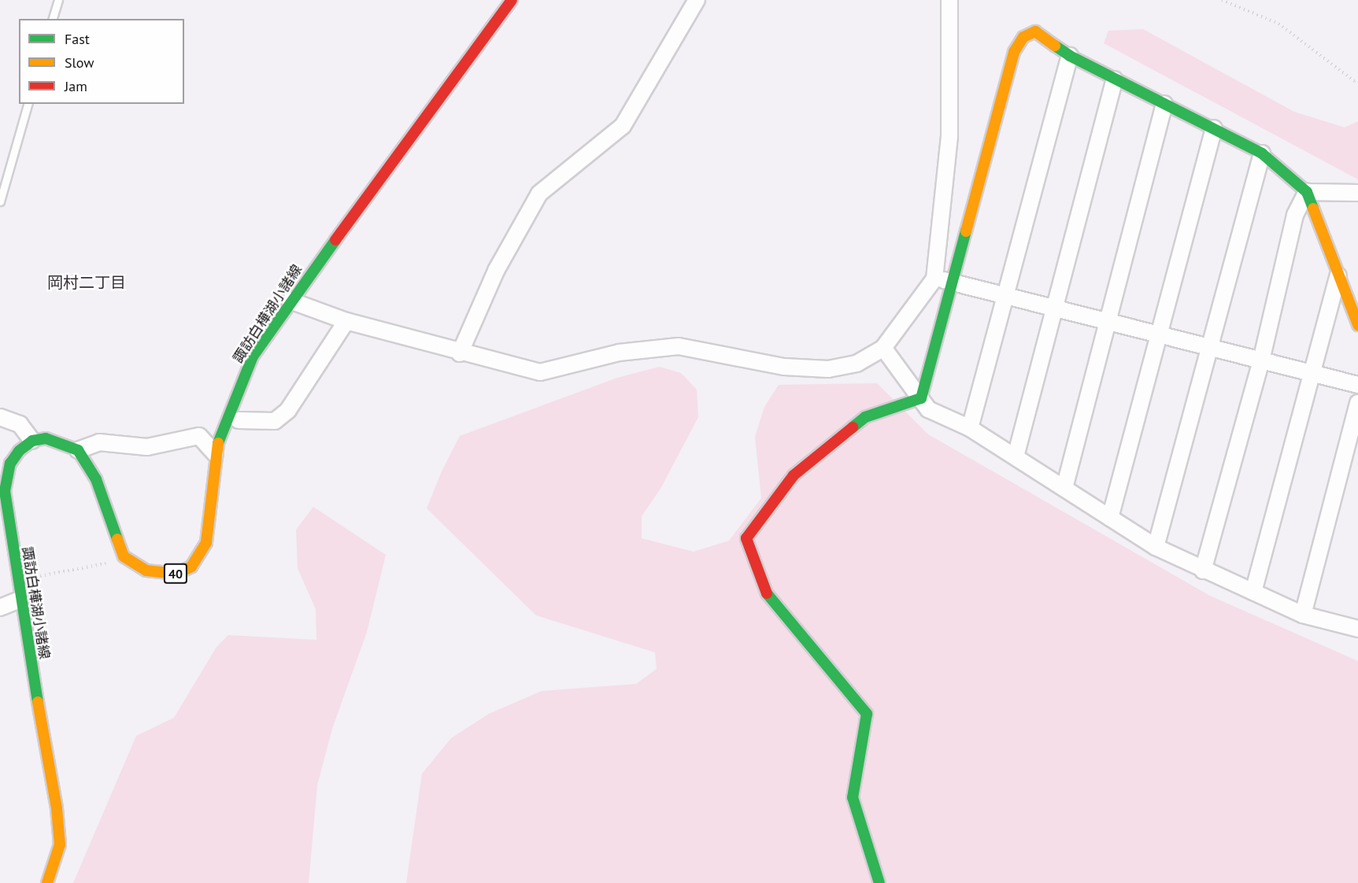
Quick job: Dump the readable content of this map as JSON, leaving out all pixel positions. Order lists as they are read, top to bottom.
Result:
{
  "streets": {
    "street": ["諏訪白樺湖小諸線", "40"]
  },
  "districts": ["岡村二丁目"],
  "legend": ["Fast", "Slow", "Jam"]
}
